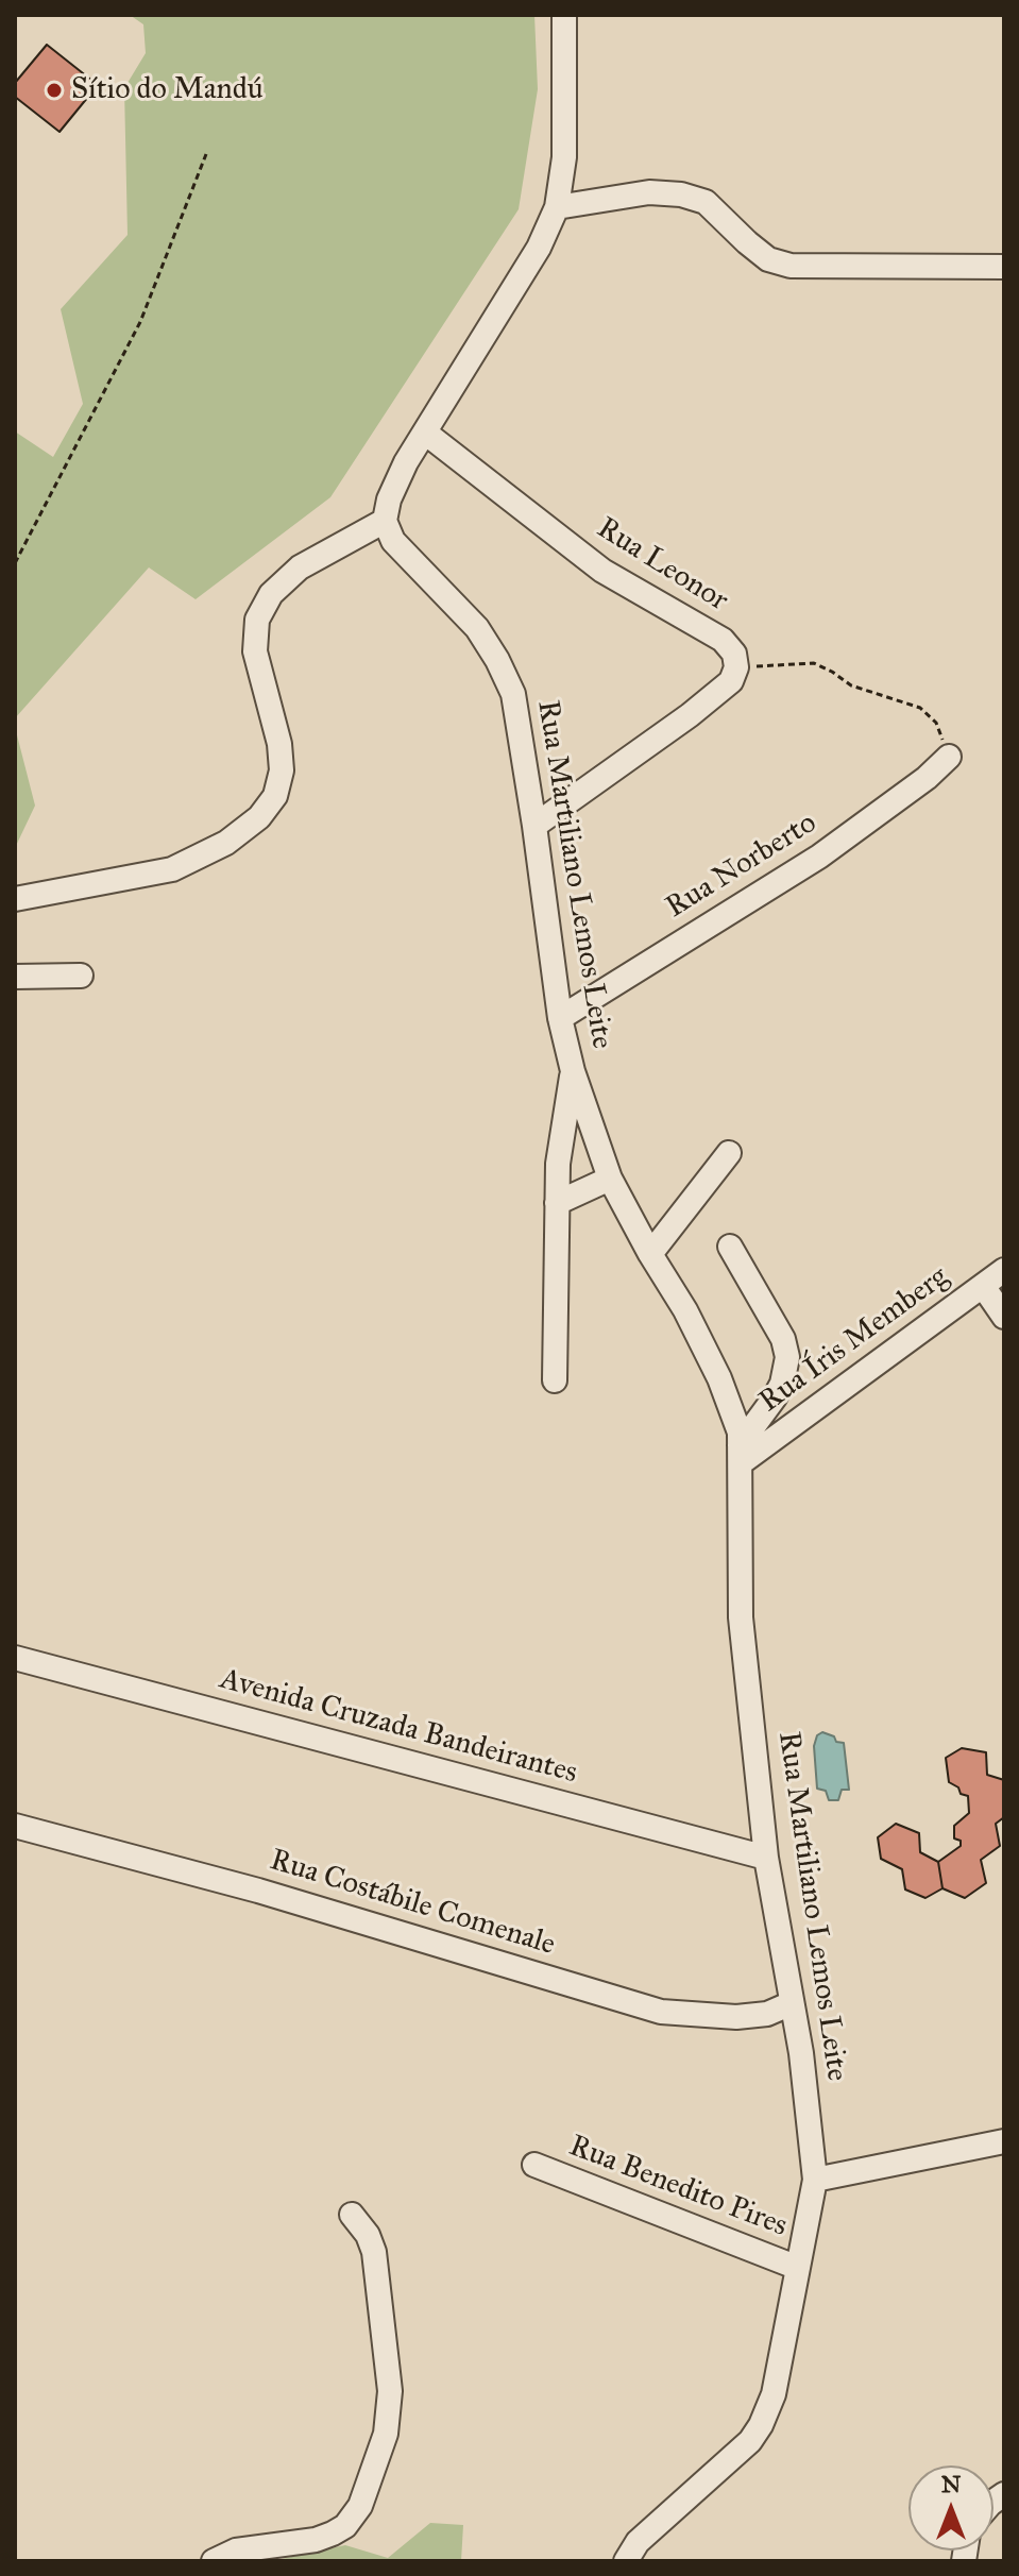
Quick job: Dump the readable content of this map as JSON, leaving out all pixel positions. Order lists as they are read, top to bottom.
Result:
{
  "streets": {
    "street": [
      "Rua Leonor",
      "Rua Norberto",
      "Rua Martiliano Lemos Leite",
      "Rua Íris Memberg",
      "Avenida Cruzada Bandeirantes",
      "Rua Costábile Comenale",
      "Rua Benedito Pires"
    ]
  },
  "crossings": [
    ["Rua Norberto", "Rua Martiliano Lemos Leite"],
    ["Rua Martiliano Lemos Leite", "Rua Íris Memberg"],
    ["Rua Martiliano Lemos Leite", "Avenida Cruzada Bandeirantes"],
    ["Rua Martiliano Lemos Leite", "Rua Costábile Comenale"],
    ["Rua Martiliano Lemos Leite", "Rua Benedito Pires"]
  ],
  "places": ["Sítio do Mandú"],
  "north": "top"
}
